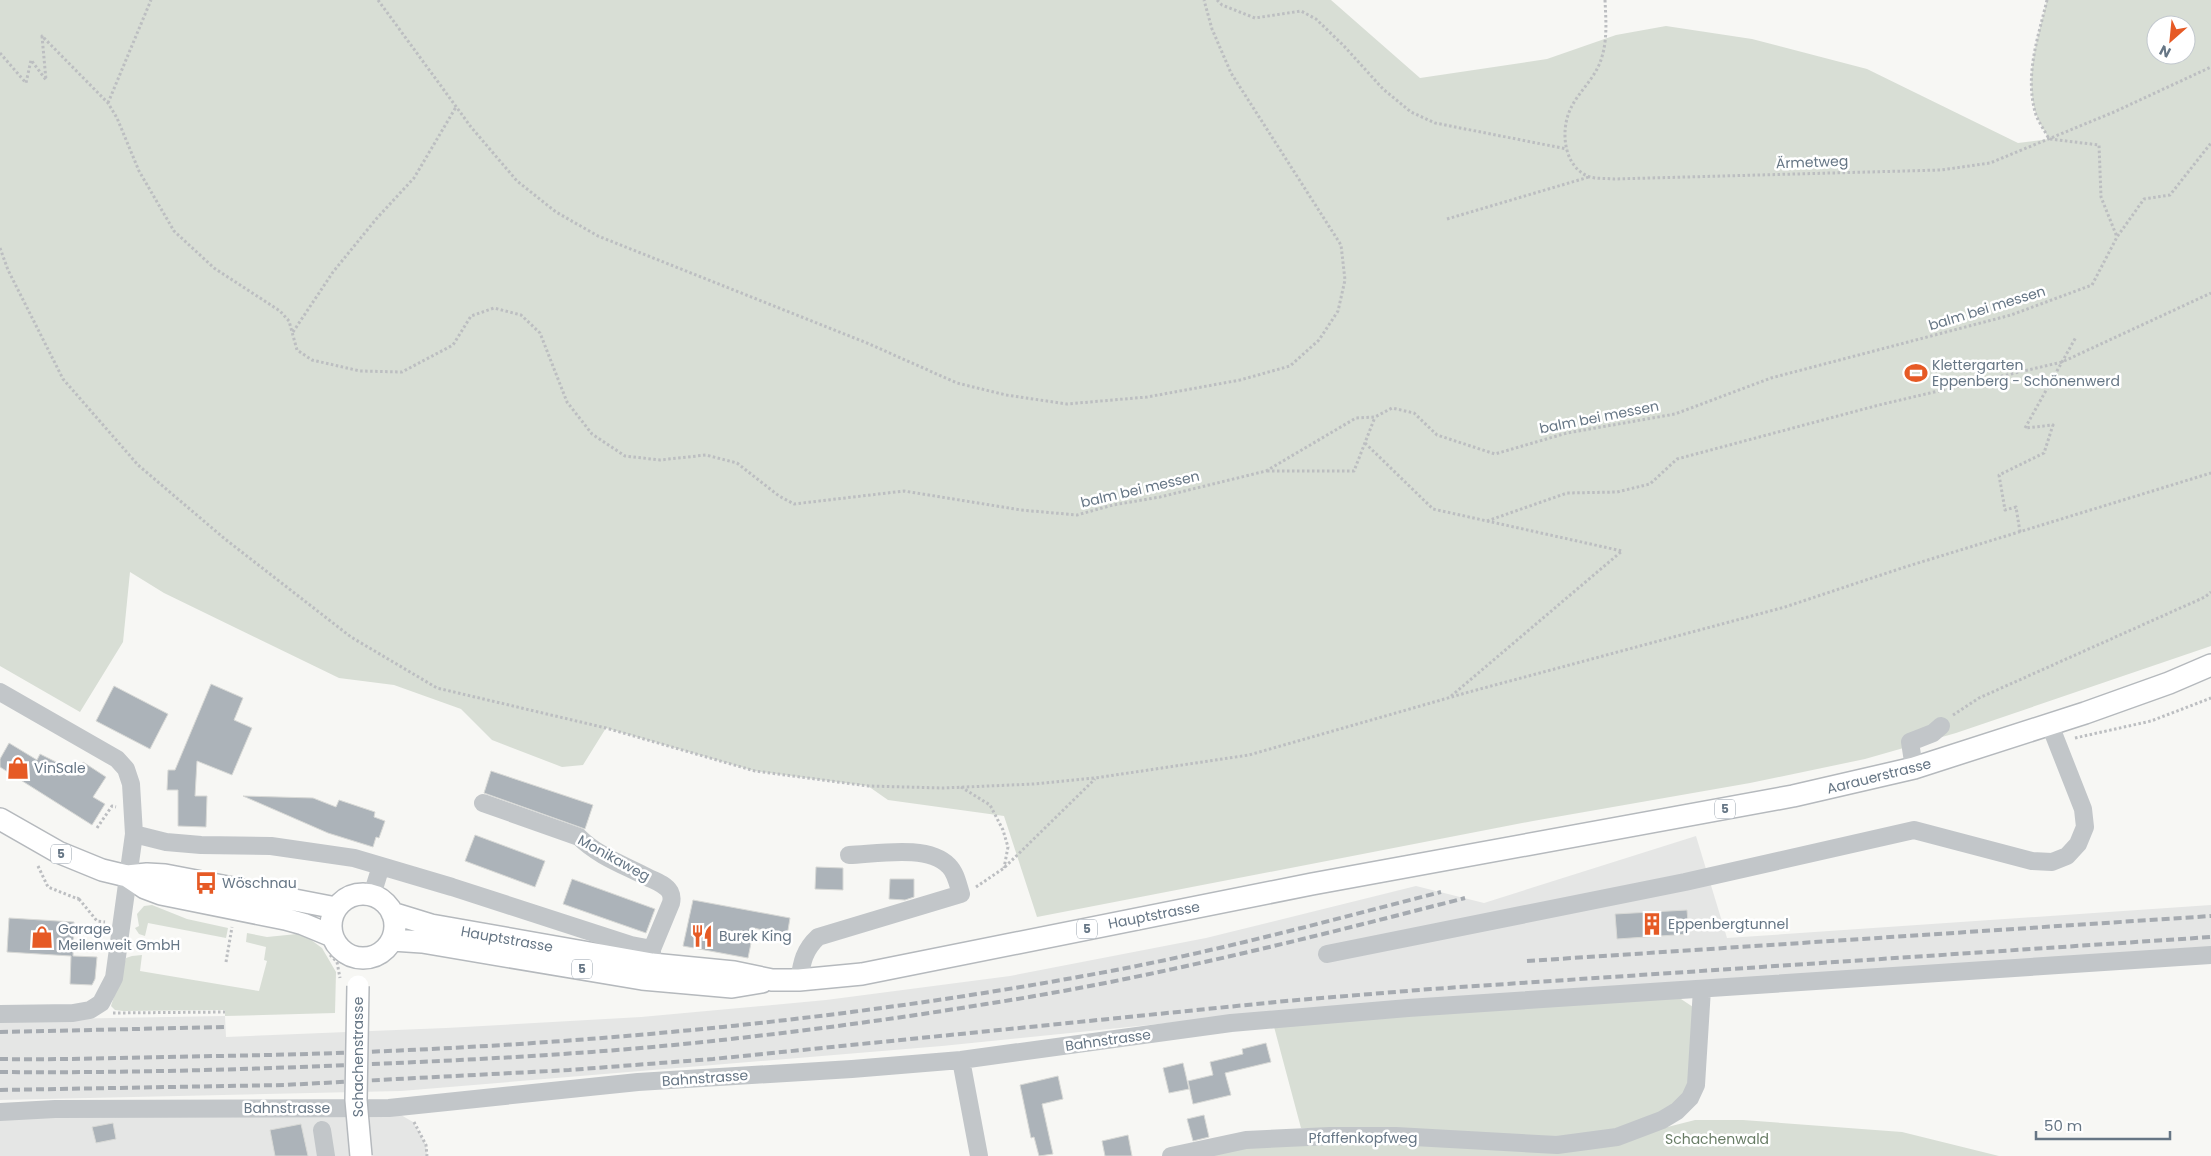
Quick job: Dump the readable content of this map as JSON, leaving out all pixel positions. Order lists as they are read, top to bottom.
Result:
{
  "streets": {
    "main road": [
      "Aarauerstrasse",
      "5",
      "Hauptstrasse",
      "Schachenstrasse"
    ],
    "street": ["Monikaweg", "Bahnstrasse", "Pfaffenkopfweg"],
    "path": ["Ärmetweg", "balm bei messen"]
  },
  "crossings": [
    ["Aarauerstrasse", "Hauptstrasse"],
    ["5", "Hauptstrasse"],
    ["5", "Schachenstrasse"],
    ["Monikaweg", "Hauptstrasse"],
    ["Hauptstrasse", "Schachenstrasse"],
    ["Bahnstrasse", "Pfaffenkopfweg"]
  ],
  "parks": ["Schachenwald"],
  "places": {
    "sports": ["Klettergarten Eppenberg - Schönenwerd"],
    "shop": ["VinSale", "Garage Meilenweit GmbH"],
    "bus stop": ["Wöschnau"],
    "building": ["Eppenbergtunnel"],
    "restaurant": ["Burek King"]
  },
  "scale_bar": "50 m",
  "north": "bottom left"
}
